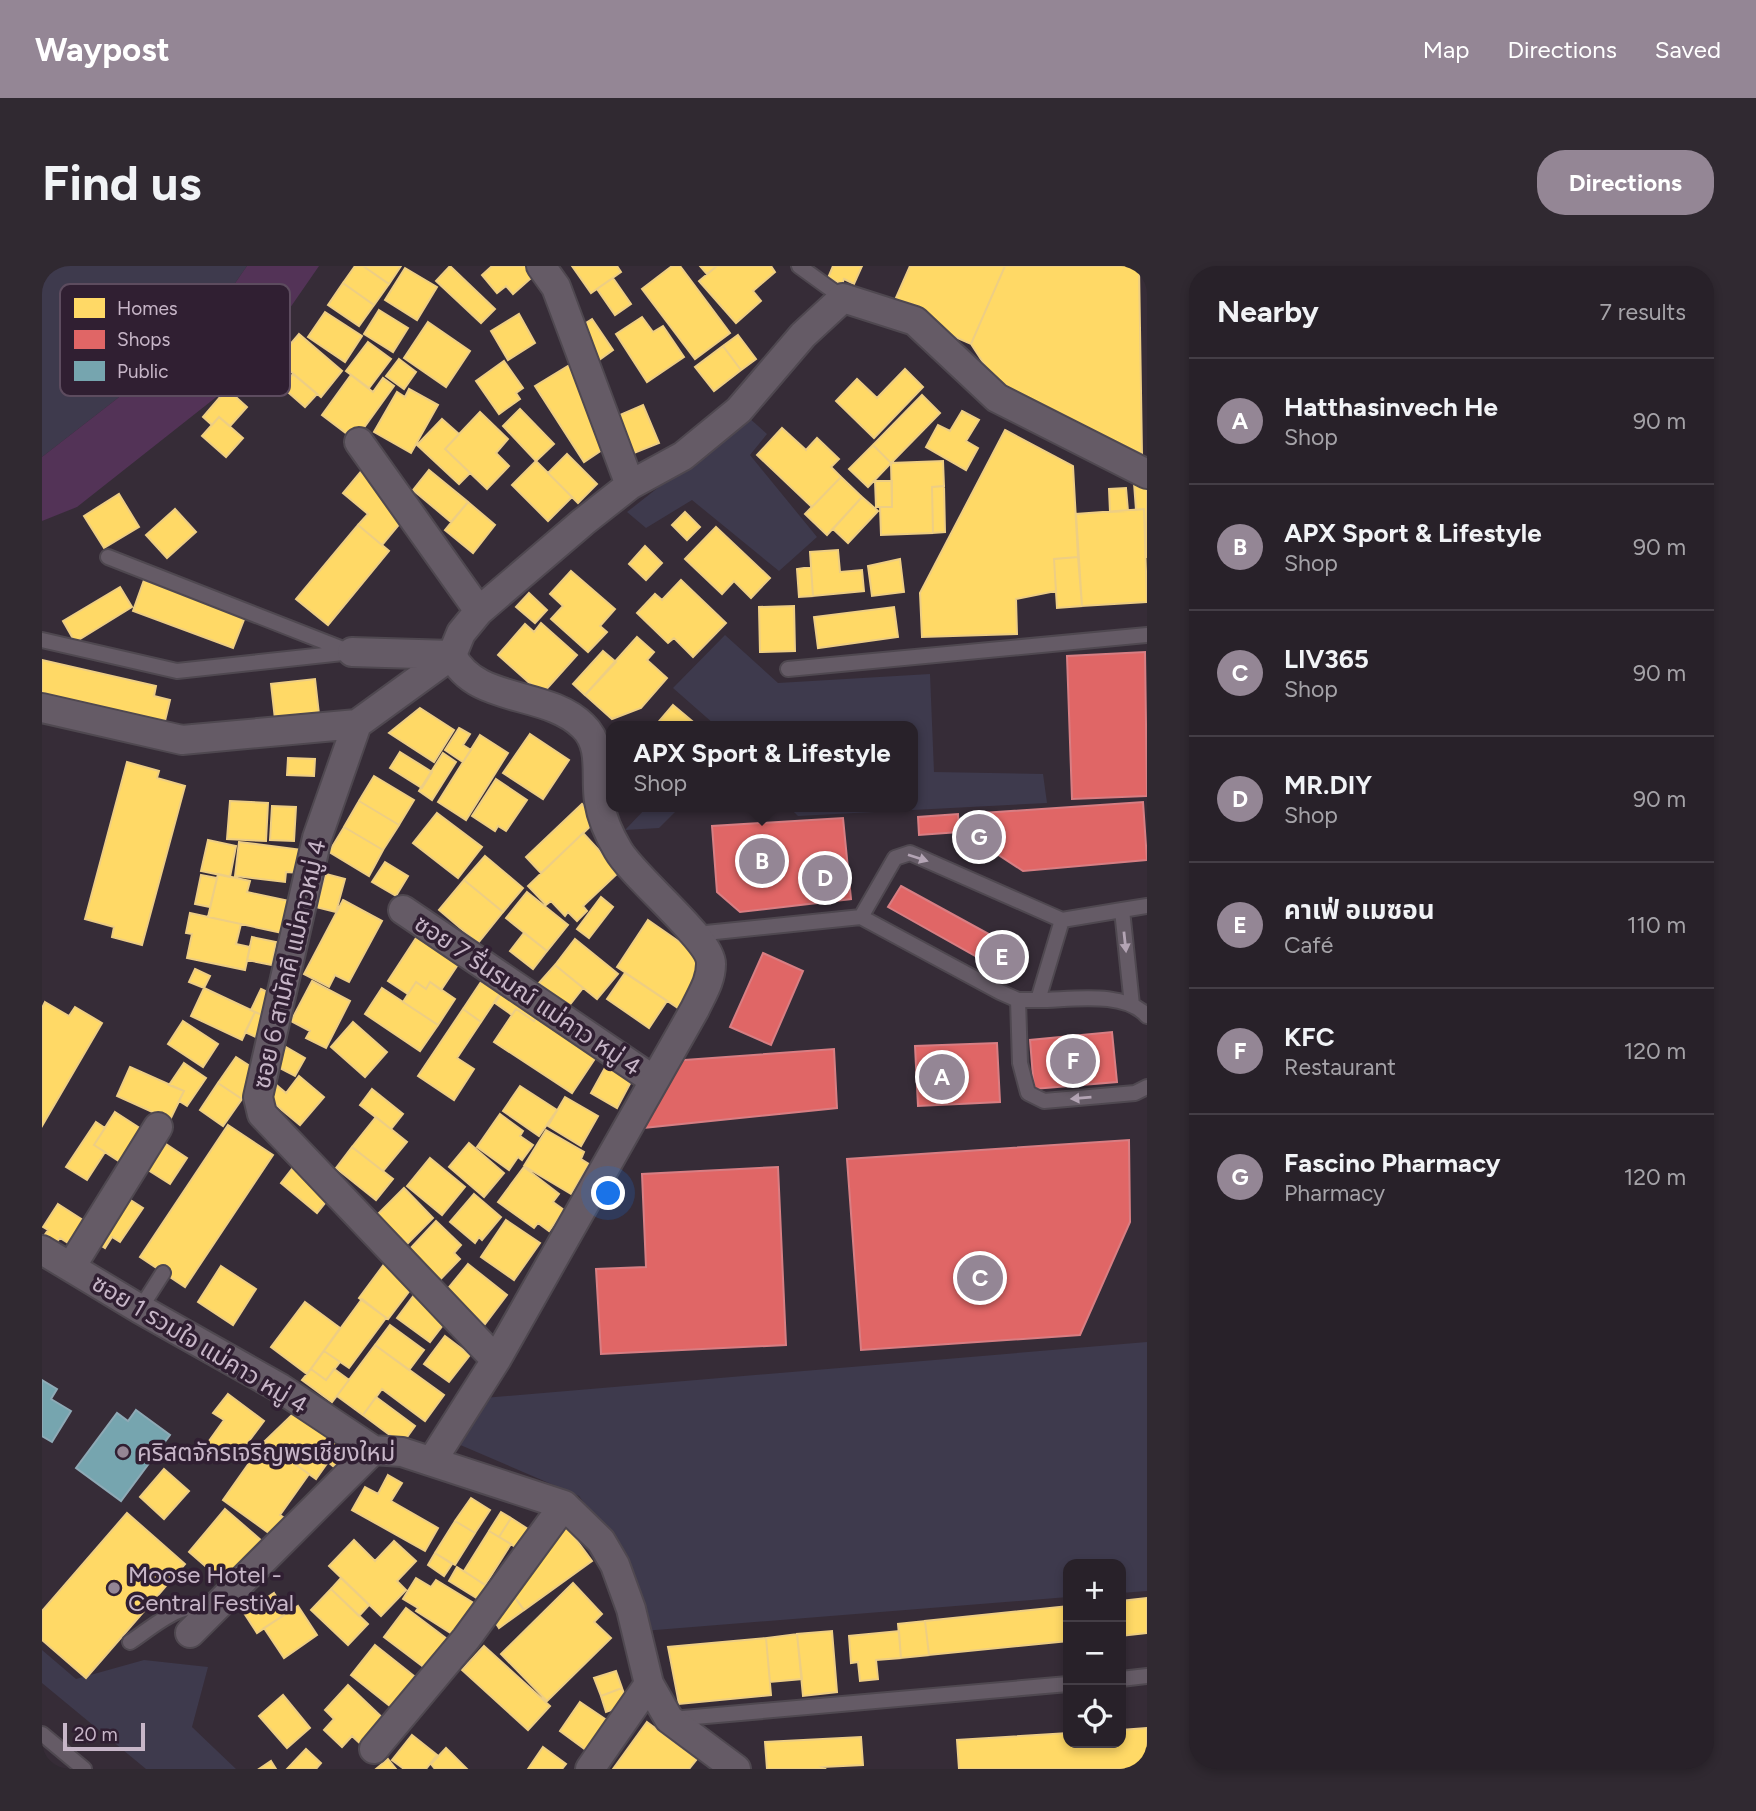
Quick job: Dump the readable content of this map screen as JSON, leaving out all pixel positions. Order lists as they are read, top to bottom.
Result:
{
  "streets": {
    "street": ["ซอย 6 สามัคคี แม่คาวหมู่ 4", "ซอย 7 รื่นรมณ์ แม่คาว หมู่ 4", "ซอย 1 รวมใจ แม่คาว หมู่ 4"]
  },
  "places": ["คริสตจักรเจริญพรเชียงใหม่", "Moose Hotel - Central Festival"],
  "legend": ["Homes", "Shops", "Public"],
  "scale_bar": "20 m",
  "page": {
    "header": "Waypost",
    "nav": ["Map", "Directions", "Saved"],
    "buttons": "Directions",
    "title": "Find us",
    "heading": ["Nearby", "7 results"],
    "list": [
      {
        "mark": "A",
        "name": "Hatthasinvech He",
        "note": "Shop",
        "value": "90 m"
      },
      {
        "mark": "B",
        "name": "APX Sport & Lifestyle",
        "note": "Shop",
        "value": "90 m"
      },
      {
        "mark": "C",
        "name": "LIV365",
        "note": "Shop",
        "value": "90 m"
      },
      {
        "mark": "D",
        "name": "MR.DIY",
        "note": "Shop",
        "value": "90 m"
      },
      {
        "mark": "E",
        "name": "คาเฟ่ อเมซอน",
        "note": "Café",
        "value": "110 m"
      },
      {
        "mark": "F",
        "name": "KFC",
        "note": "Restaurant",
        "value": "120 m"
      },
      {
        "mark": "G",
        "name": "Fascino Pharmacy",
        "note": "Pharmacy",
        "value": "120 m"
      }
    ],
    "popup": ["APX Sport & Lifestyle", "Shop"],
    "pins": [
      "G",
      "B",
      "D",
      "E",
      "F",
      "A",
      "C"
    ],
    "map_buttons": ["+", "−"],
    "scale": "20 m"
  }
}
